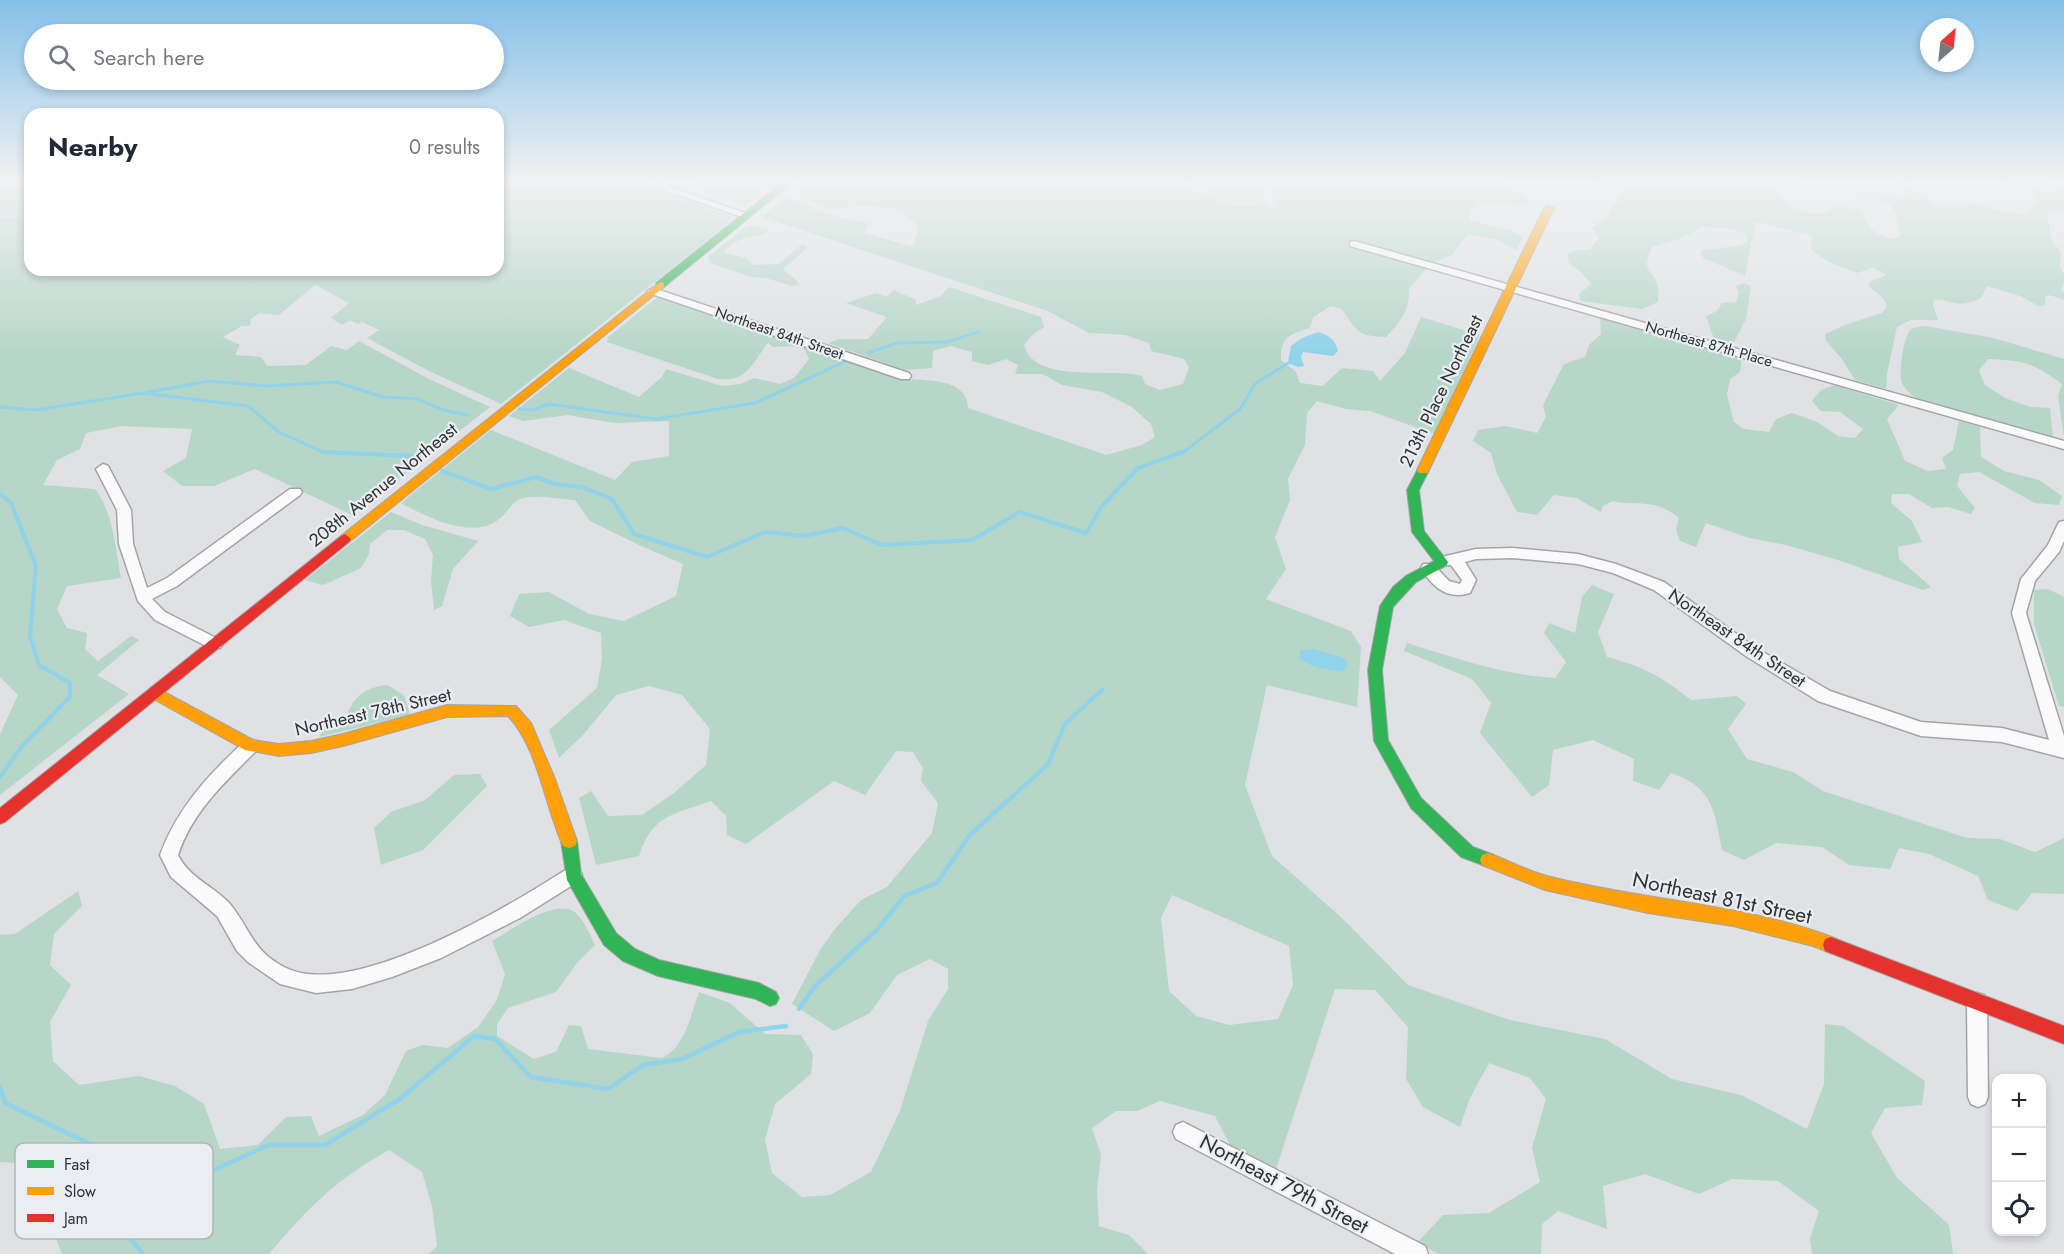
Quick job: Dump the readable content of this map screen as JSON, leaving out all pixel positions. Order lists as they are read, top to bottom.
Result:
{
  "streets": {
    "street": [
      "Northeast 84th Street",
      "Northeast 87th Place",
      "213th Place Northeast",
      "208th Avenue Northeast",
      "Northeast 78th Street",
      "Northeast 81st Street",
      "Northeast 79th Street"
    ]
  },
  "crossings": [
    ["Northeast 84th Street", "213th Place Northeast"],
    ["Northeast 84th Street", "208th Avenue Northeast"],
    ["Northeast 84th Street", "Northeast 81st Street"],
    ["Northeast 87th Place", "213th Place Northeast"],
    ["213th Place Northeast", "Northeast 81st Street"],
    ["208th Avenue Northeast", "Northeast 78th Street"]
  ],
  "legend": ["Fast", "Slow", "Jam"],
  "north": "top right",
  "page": {
    "search": "Search here",
    "heading": ["Nearby", "0 results"],
    "map_buttons": ["+", "−"]
  }
}
